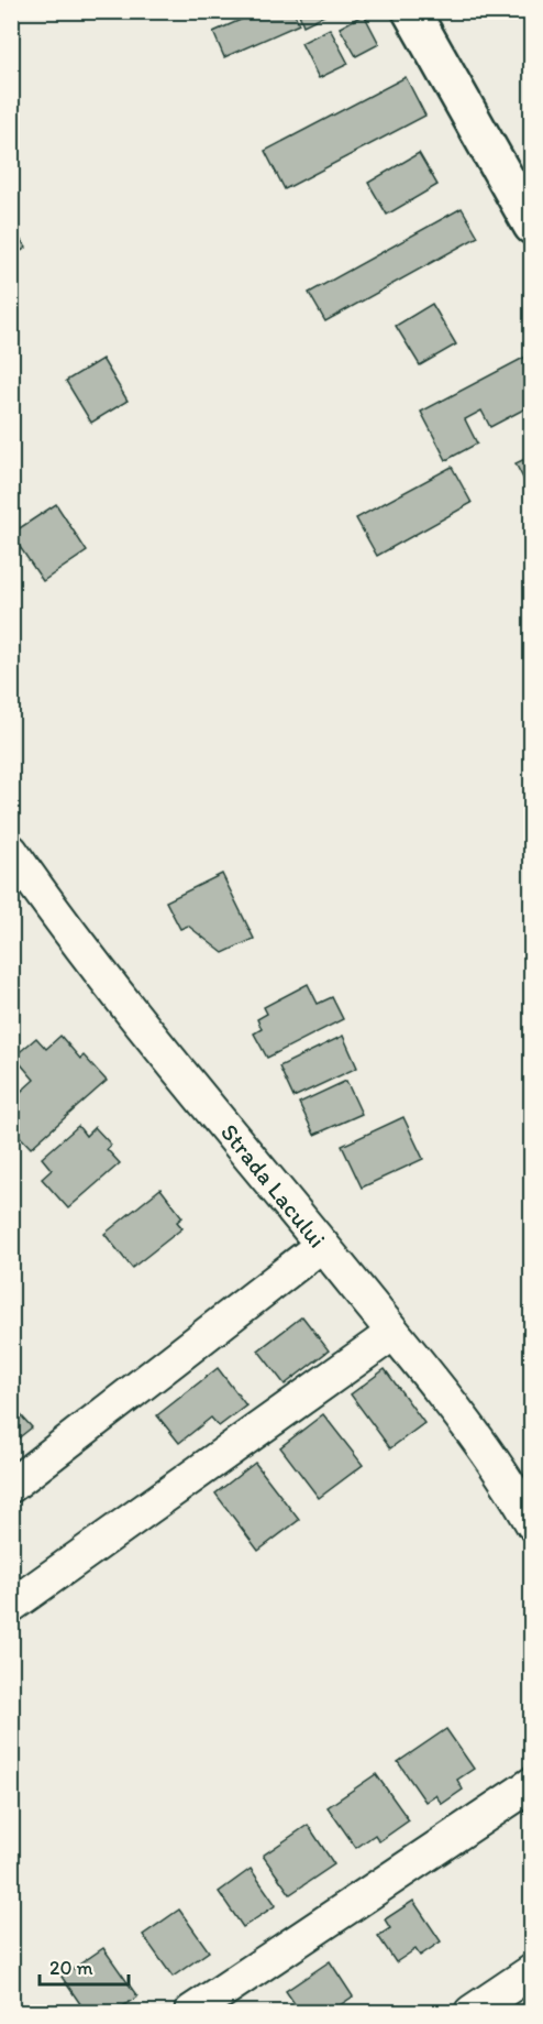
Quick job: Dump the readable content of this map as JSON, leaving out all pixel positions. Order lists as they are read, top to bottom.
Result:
{
  "streets": {
    "street": ["Strada Lacului"]
  },
  "scale_bar": "20 m"
}
